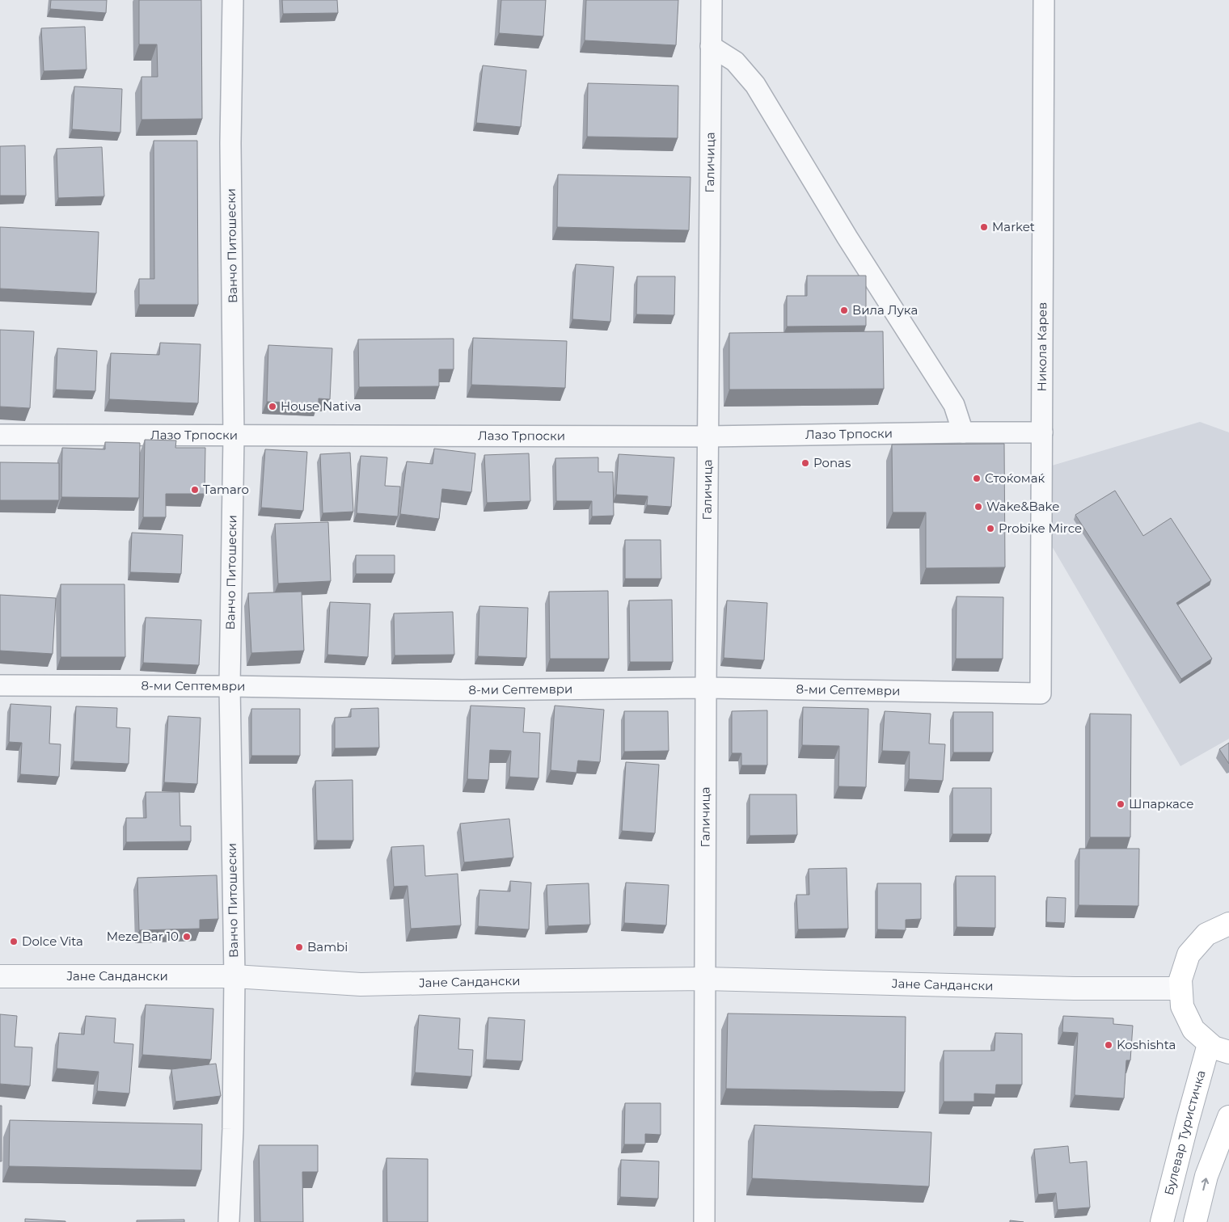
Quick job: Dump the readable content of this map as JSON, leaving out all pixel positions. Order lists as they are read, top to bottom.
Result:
{
  "streets": {
    "main road": ["Булевар Туристичка"],
    "street": [
      "Галичица",
      "Ванчо Питошески",
      "Никола Карев",
      "Лазо Трпоски",
      "8-ми Септември",
      "Јане Сандански"
    ]
  },
  "crossings": [
    ["Галичица", "Лазо Трпоски"],
    ["Галичица", "8-ми Септември"],
    ["Галичица", "Јане Сандански"],
    ["Ванчо Питошески", "Лазо Трпоски"],
    ["Ванчо Питошески", "8-ми Септември"],
    ["Ванчо Питошески", "Јане Сандански"],
    ["Никола Карев", "Лазо Трпоски"],
    ["Никола Карев", "8-ми Септември"]
  ],
  "places": [
    "Market",
    "Вила Лука",
    "House Nativa",
    "Ponas",
    "Стоќомаќ",
    "Tamaro",
    "Wake&Bake",
    "Probike Mirce",
    "Шпаркасе",
    "Meze Bar 10",
    "Dolce Vita",
    "Bambi",
    "Koshishta"
  ]
}
